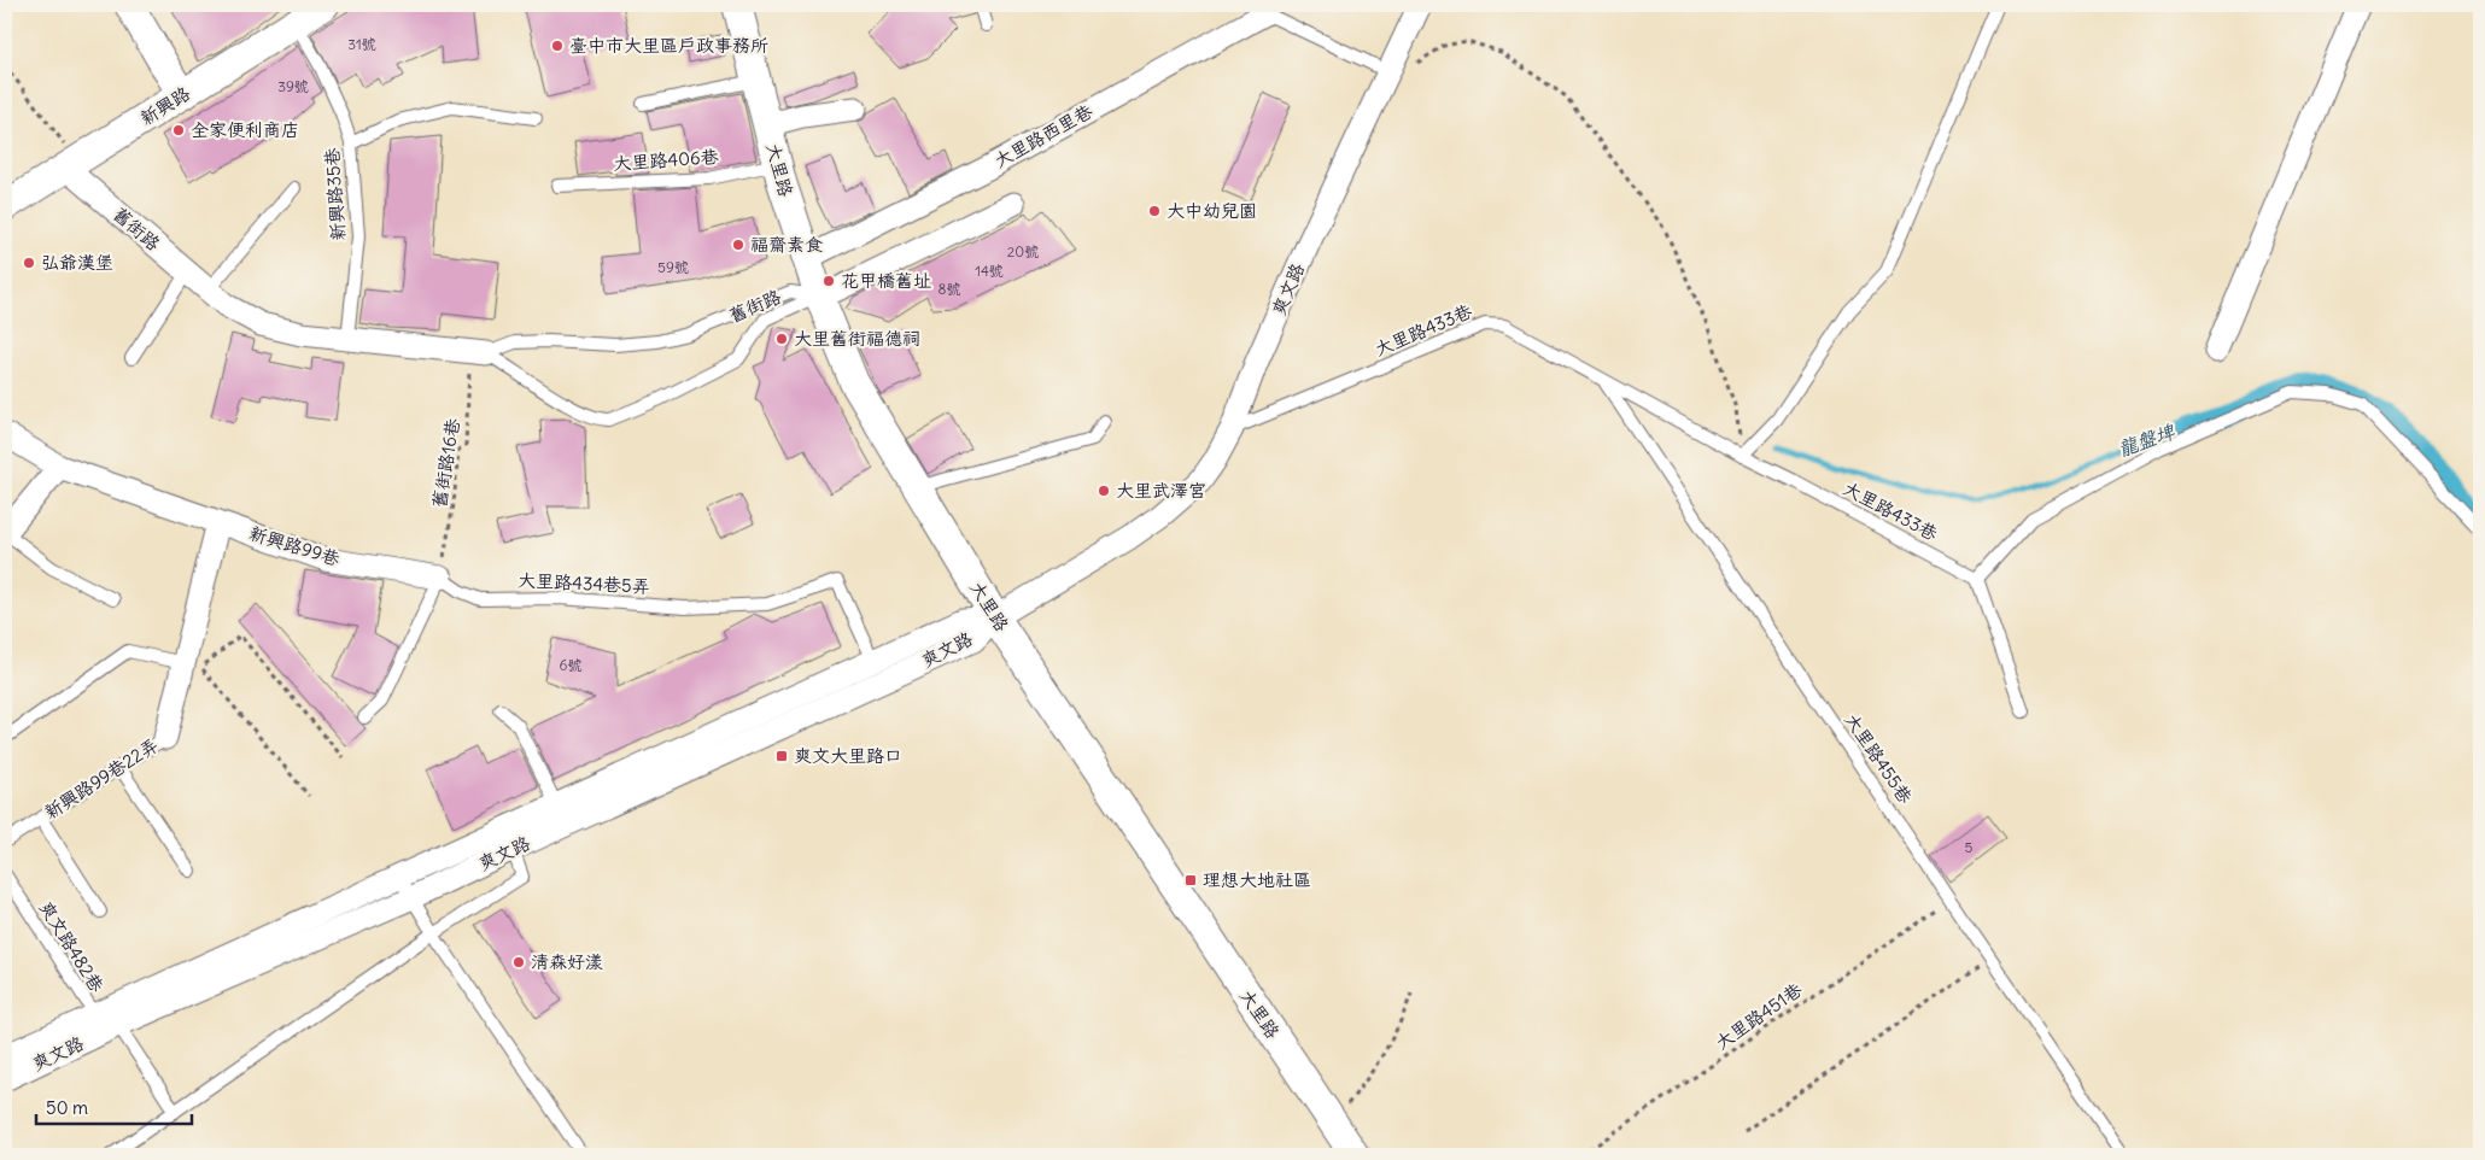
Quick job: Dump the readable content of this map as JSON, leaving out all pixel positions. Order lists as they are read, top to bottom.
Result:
{
  "streets": {
    "street": [
      "新興路",
      "大里路西里巷",
      "大里路",
      "舊街路",
      "爽文路",
      "新興路99巷",
      "新興路99巷22弄"
    ],
    "lane": [
      "大里路406巷",
      "新興路35巷",
      "大里路433巷",
      "大里路434巷5弄",
      "大里路455巷",
      "爽文路482巷"
    ],
    "path": ["舊街路16巷", "大里路451巷"]
  },
  "crossings": [
    ["新興路", "新興路35巷"],
    ["新興路", "舊街路"],
    ["大里路西里巷", "大里路"],
    ["大里路406巷", "大里路"],
    ["大里路", "舊街路"],
    ["大里路", "爽文路"],
    ["新興路35巷", "舊街路"],
    ["舊街路", "舊街路16巷"],
    ["爽文路", "大里路433巷"],
    ["爽文路", "大里路434巷5弄"],
    ["爽文路", "爽文路482巷"],
    ["大里路433巷", "大里路455巷"],
    ["舊街路16巷", "新興路99巷"],
    ["舊街路16巷", "大里路434巷5弄"],
    ["新興路99巷", "大里路434巷5弄"],
    ["新興路99巷", "新興路99巷22弄"],
    ["大里路455巷", "大里路451巷"]
  ],
  "water": ["龍盤埤"],
  "places": {
    "other": [
      "臺中市大里區戶政事務所",
      "全家便利商店",
      "大中幼兒園",
      "福齋素食",
      "弘爺漢堡",
      "花甲橋舊址",
      "大里舊街福德祠",
      "大里武澤宮",
      "清森好漾"
    ],
    "transit": ["爽文大里路口", "理想大地社區"]
  },
  "house_numbers": [
    "31號",
    "39號",
    "20號",
    "59號",
    "14號",
    "8號",
    "6號",
    "5"
  ],
  "scale_bar": "50 m"
}
